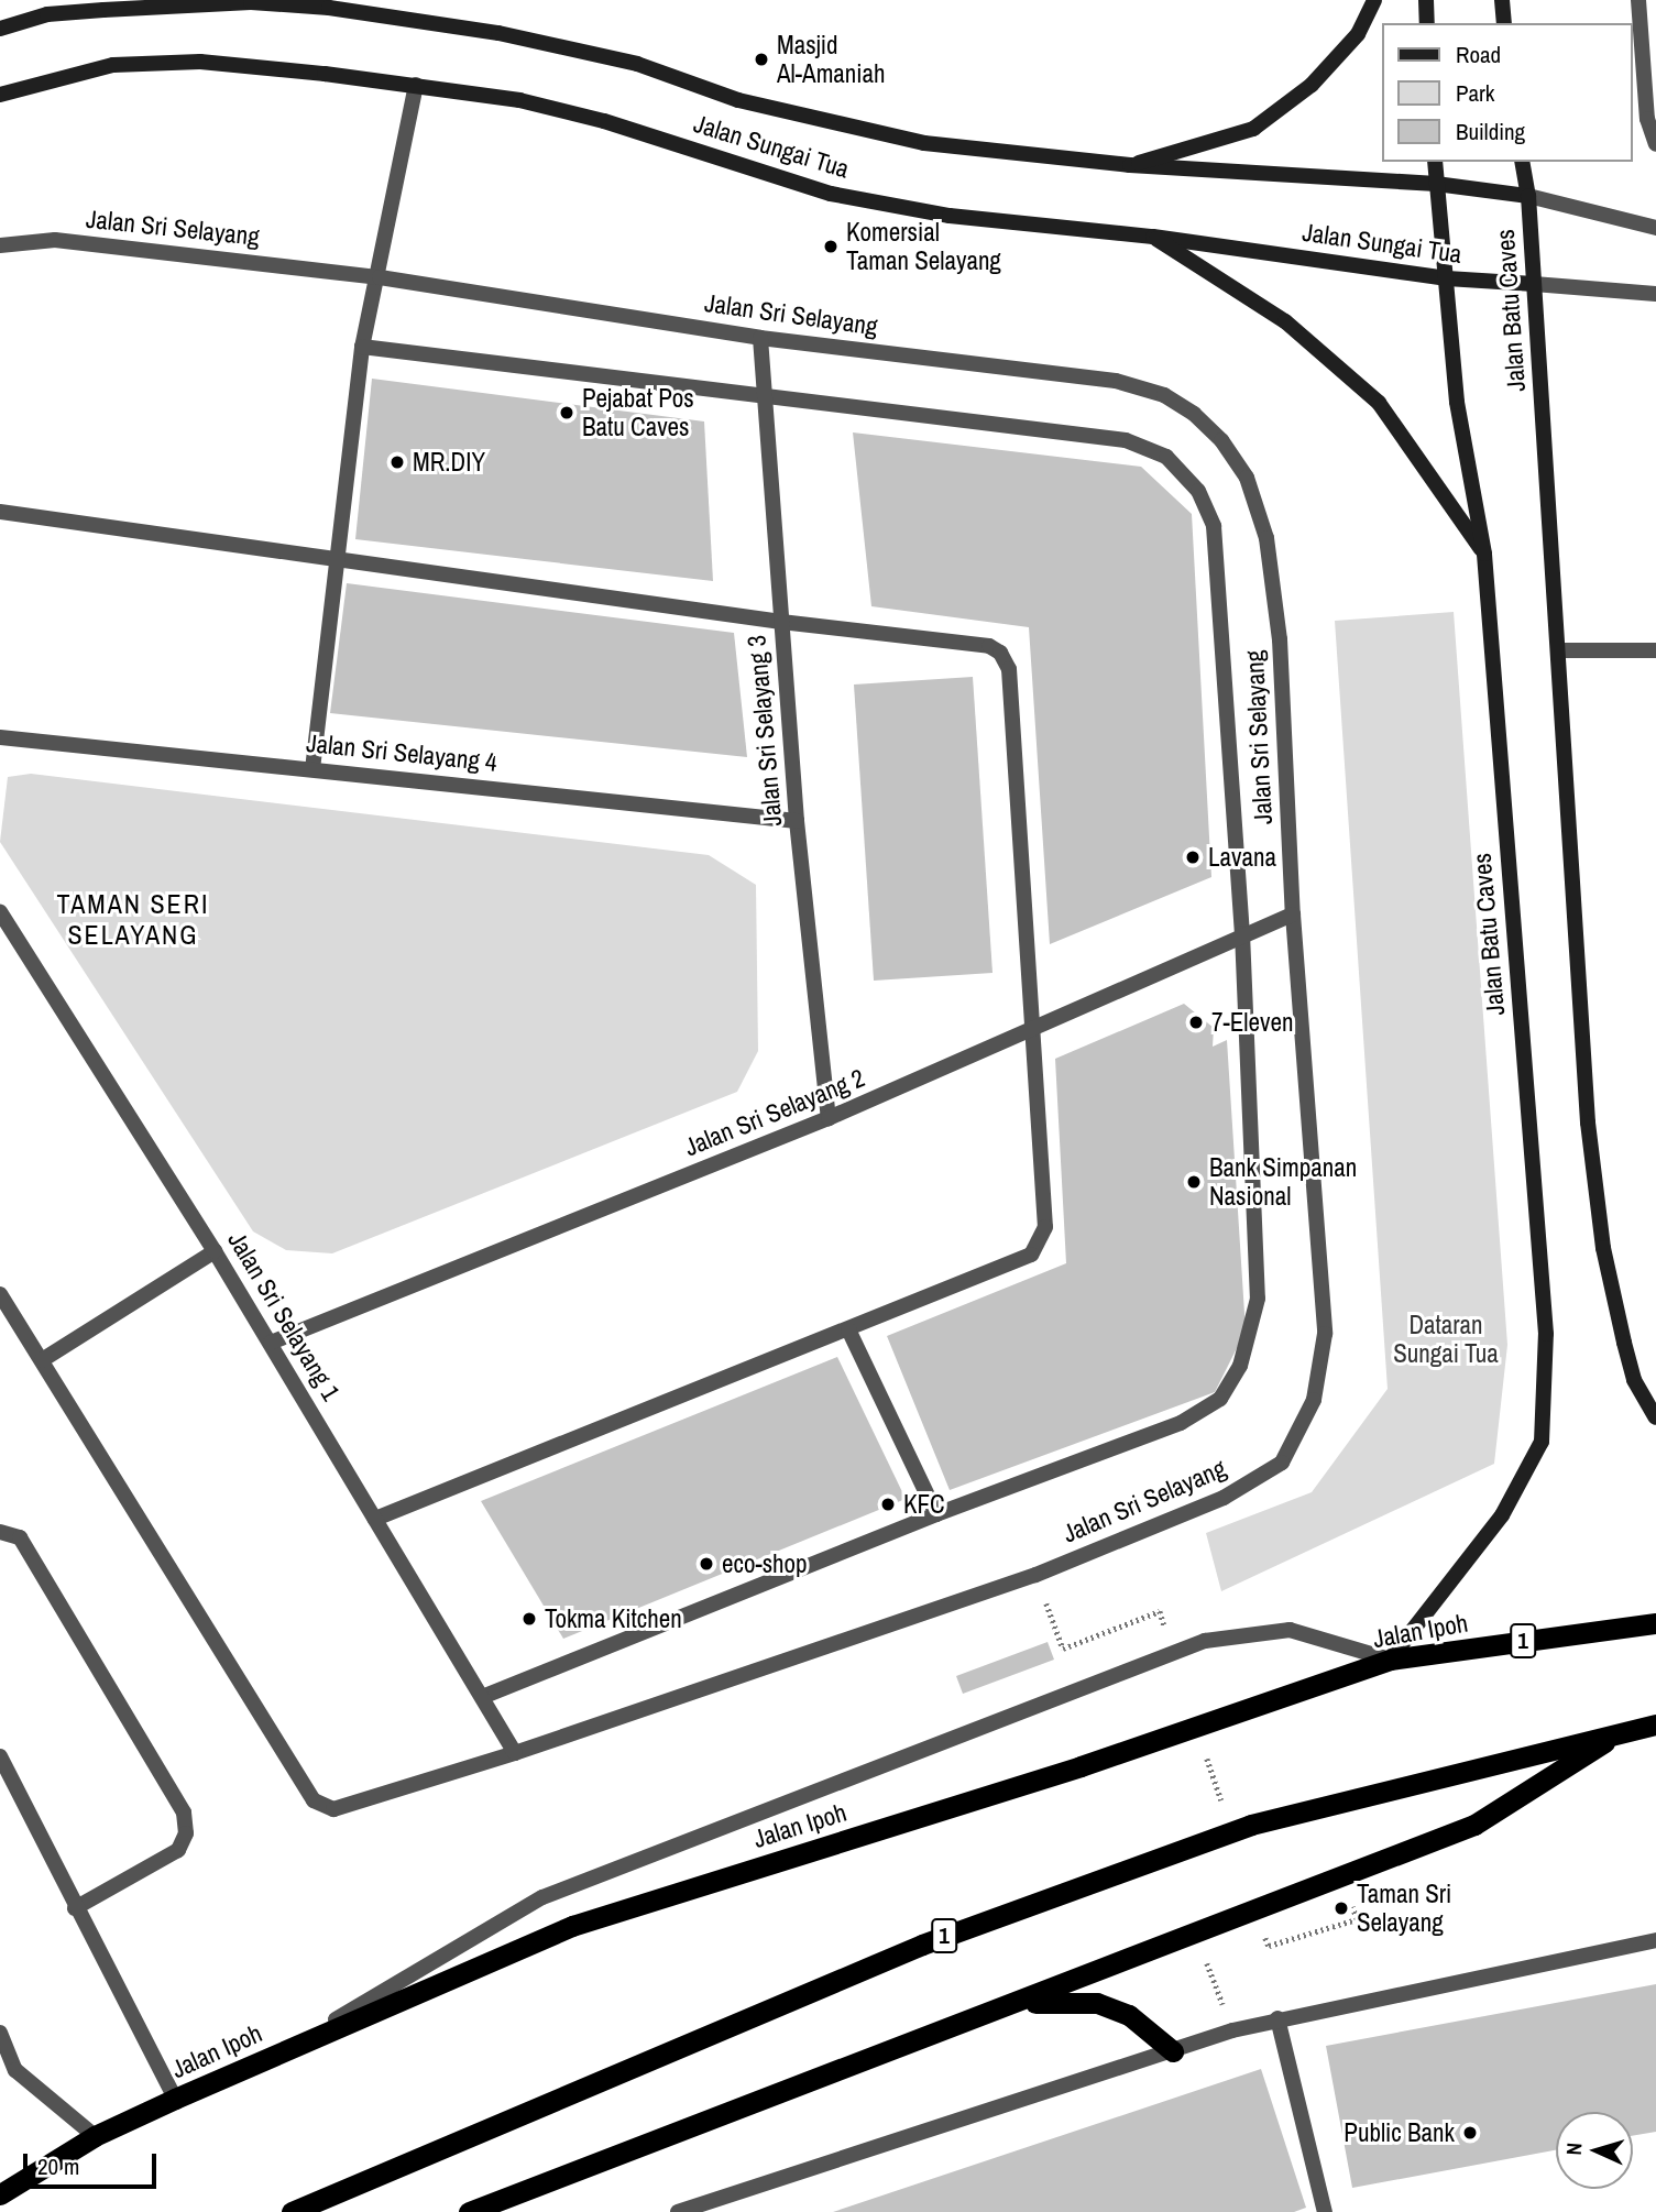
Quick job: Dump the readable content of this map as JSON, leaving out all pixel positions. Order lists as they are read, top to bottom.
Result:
{
  "streets": {
    "highway": ["Jalan Ipoh", "1"],
    "main road": ["Jalan Sungai Tua", "Jalan Batu Caves"],
    "street": [
      "Jalan Sri Selayang",
      "Jalan Sri Selayang 3",
      "Jalan Sri Selayang 4",
      "Jalan Sri Selayang 2",
      "Jalan Sri Selayang 1"
    ]
  },
  "crossings": [
    ["Jalan Sungai Tua", "Jalan Batu Caves"],
    ["Jalan Sri Selayang", "Jalan Sri Selayang 3"],
    ["Jalan Sri Selayang", "Jalan Sri Selayang 2"],
    ["Jalan Sri Selayang", "Jalan Sri Selayang 1"],
    ["Jalan Batu Caves", "Jalan Ipoh"],
    ["Jalan Sri Selayang 3", "Jalan Sri Selayang 4"],
    ["Jalan Sri Selayang 3", "Jalan Sri Selayang 2"],
    ["Jalan Sri Selayang 2", "Jalan Sri Selayang 1"]
  ],
  "districts": ["TAMAN SERI SELAYANG"],
  "parks": ["Dataran Sungai Tua"],
  "places": [
    "Masjid Al-Amaniah",
    "Komersial Taman Selayang",
    "Pejabat Pos Batu Caves",
    "MR.DIY",
    "Lavana",
    "7-Eleven",
    "Bank Simpanan Nasional",
    "KFC",
    "eco-shop",
    "Tokma Kitchen",
    "Taman Sri Selayang",
    "Public Bank"
  ],
  "legend": ["Road", "Park", "Building"],
  "scale_bar": "20 m",
  "north": "left"
}
